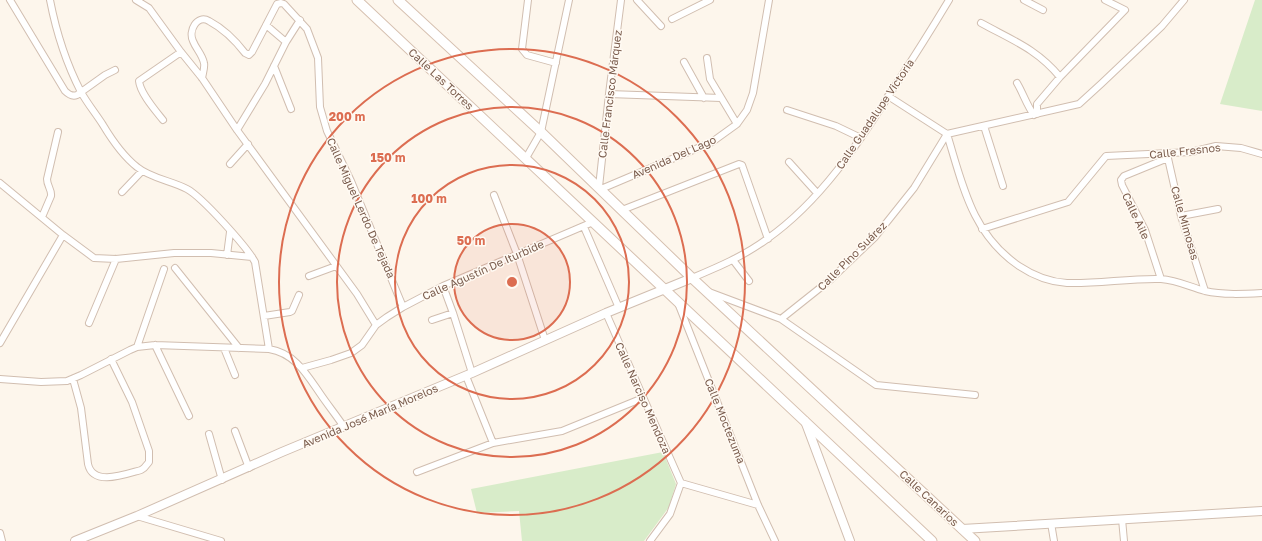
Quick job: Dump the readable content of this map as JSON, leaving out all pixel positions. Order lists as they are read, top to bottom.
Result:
{
  "streets": {
    "main road": ["Calle Las Torres", "Calle Canarios"],
    "street": [
      "Calle Francisco Márquez",
      "Calle Guadalupe Victoria",
      "Calle Fresnos",
      "Avenida Del Lago",
      "Calle Miguel Lerdo De Tejada",
      "Calle Aile",
      "Calle Mimosas",
      "Calle Pino Suárez",
      "Calle Agustín De Iturbide",
      "Calle Narciso Mendoza",
      "Avenida José María Morelos",
      "Calle Moctezuma"
    ]
  },
  "crossings": [
    ["Calle Las Torres", "Calle Guadalupe Victoria"],
    ["Calle Las Torres", "Calle Agustín De Iturbide"],
    ["Calle Las Torres", "Avenida José María Morelos"],
    ["Calle Francisco Márquez", "Avenida Del Lago"],
    ["Calle Francisco Márquez", "Calle Canarios"],
    ["Calle Guadalupe Victoria", "Avenida José María Morelos"],
    ["Calle Guadalupe Victoria", "Calle Canarios"],
    ["Calle Fresnos", "Calle Aile"],
    ["Calle Fresnos", "Calle Mimosas"],
    ["Avenida Del Lago", "Calle Canarios"],
    ["Calle Miguel Lerdo De Tejada", "Calle Agustín De Iturbide"],
    ["Calle Aile", "Calle Mimosas"],
    ["Calle Narciso Mendoza", "Avenida José María Morelos"]
  ],
  "rings": [
    "200 m",
    "150 m",
    "100 m",
    "50 m"
  ]
}
